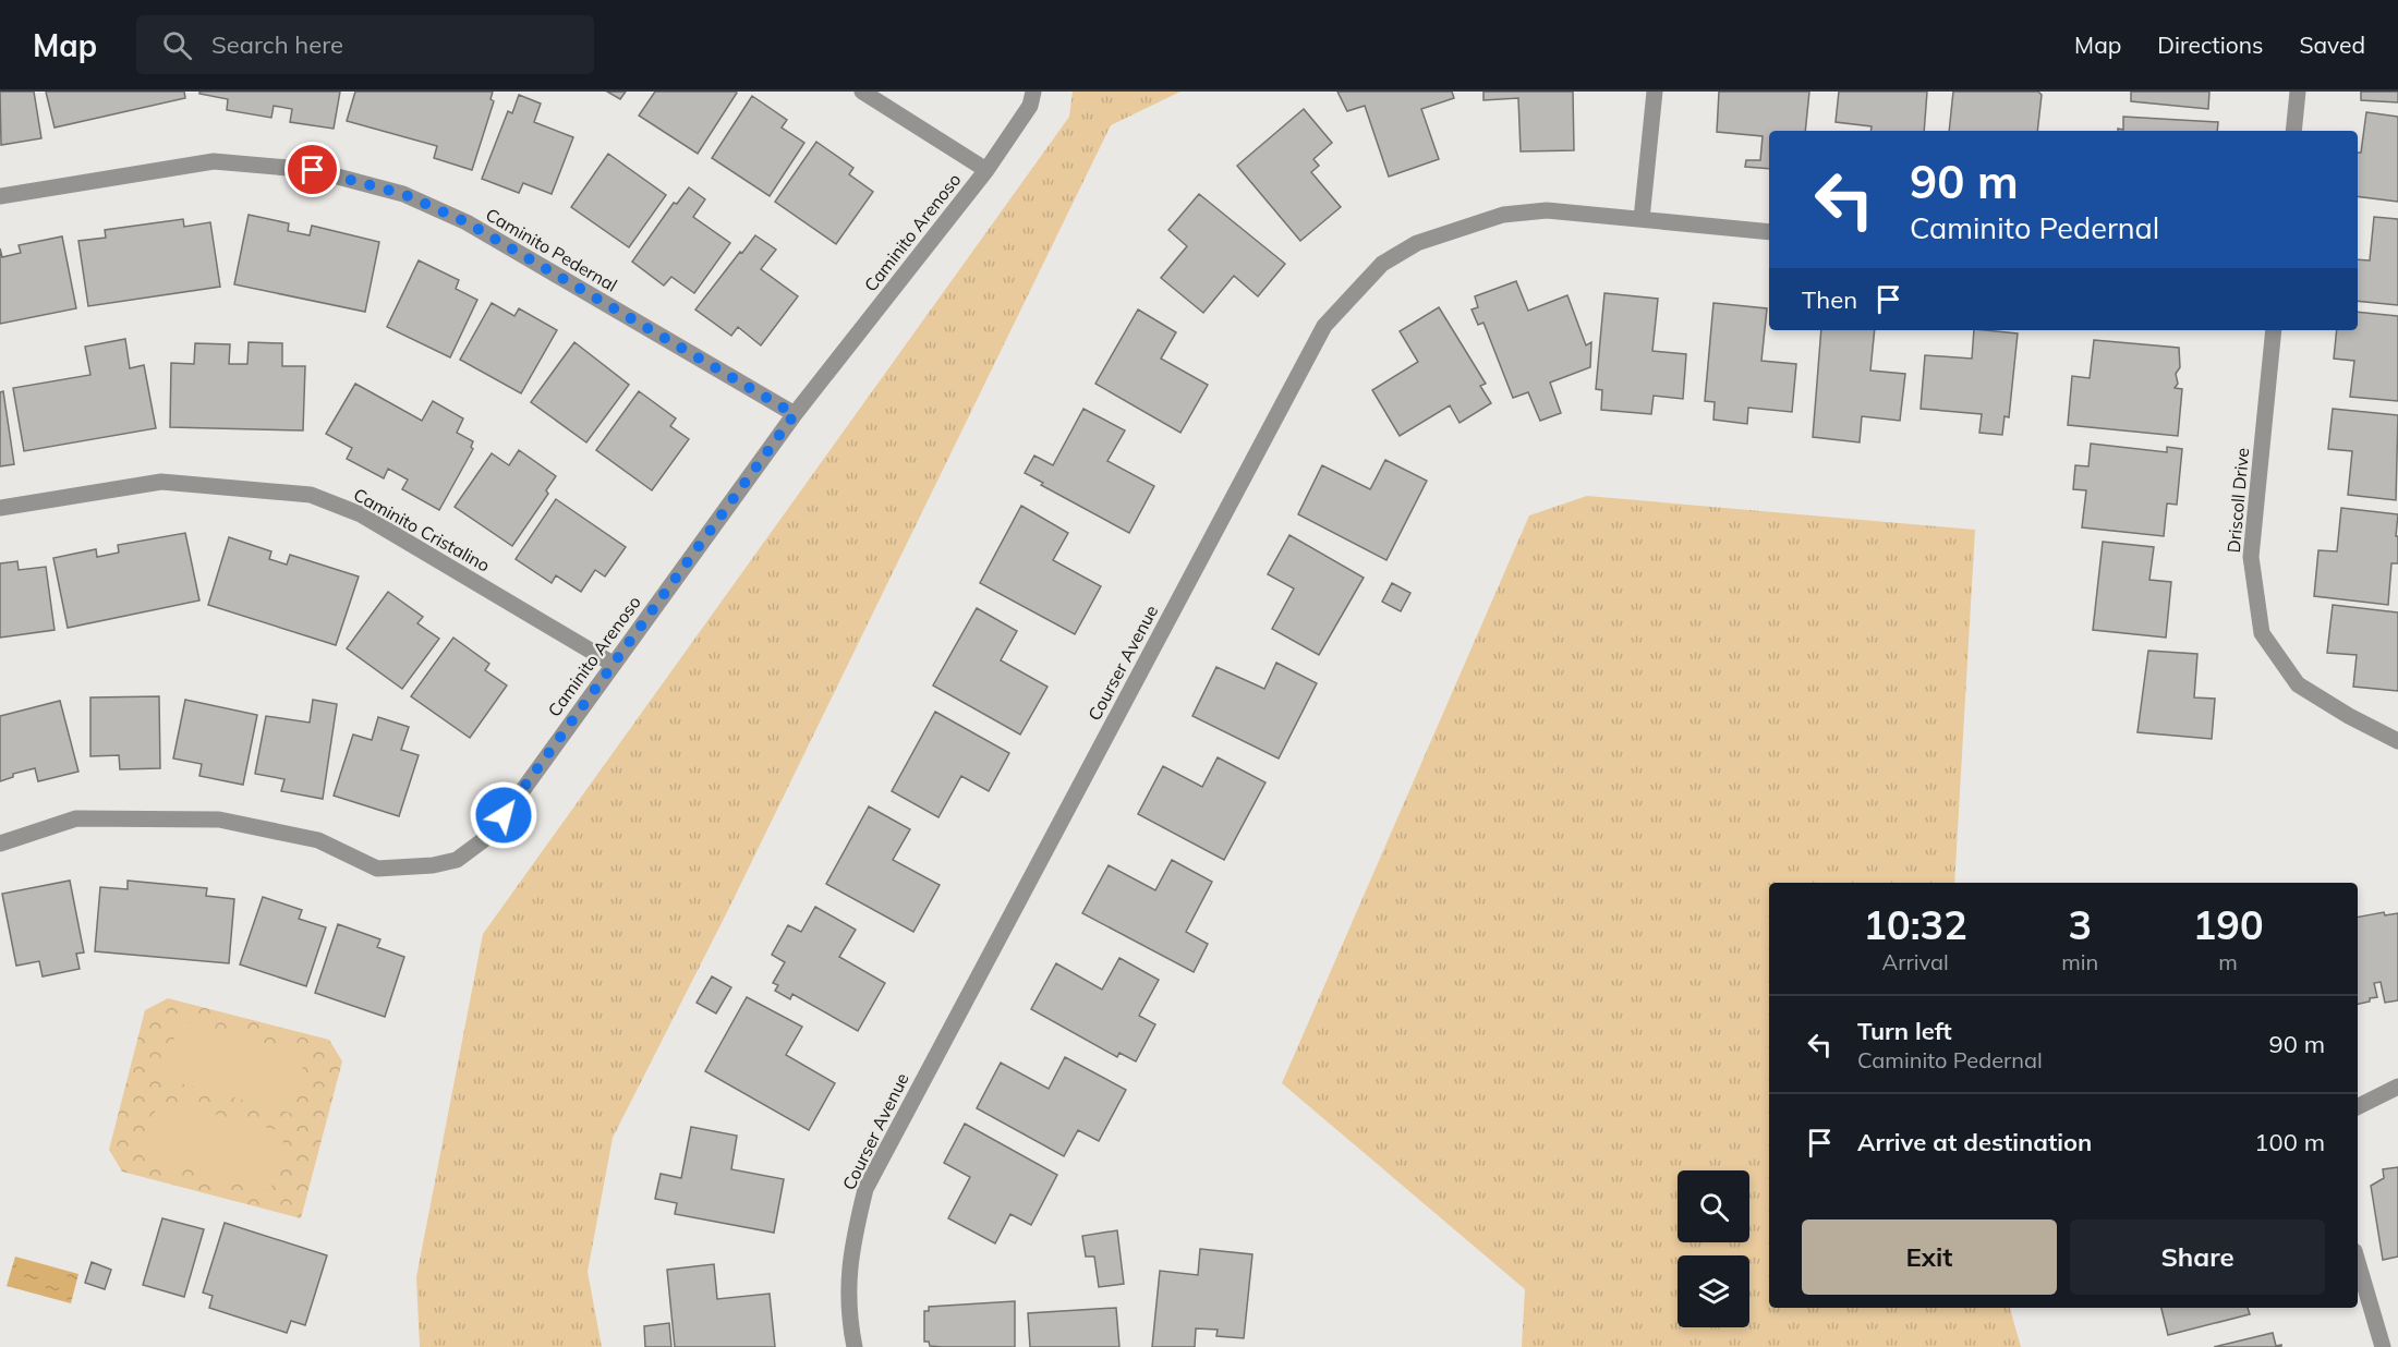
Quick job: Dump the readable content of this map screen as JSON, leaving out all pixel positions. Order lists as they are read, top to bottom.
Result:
{
  "streets": {
    "street": [
      "Caminito Arenoso",
      "Caminito Pedernal",
      "Driscoll Drive",
      "Caminito Cristalino",
      "Courser Avenue"
    ]
  },
  "crossings": [
    ["Caminito Arenoso", "Caminito Pedernal"],
    ["Caminito Arenoso", "Caminito Cristalino"]
  ],
  "page": {
    "header": "Map",
    "search": "Search here",
    "nav": ["Map", "Directions", "Saved"],
    "turn": ["90 m", "Caminito Pedernal"],
    "then": "Then",
    "eta": [
      "10:32",
      "Arrival",
      "3",
      "min",
      "190",
      "m"
    ],
    "list": [
      {
        "name": "Turn left",
        "note": "Caminito Pedernal",
        "value": "90 m"
      },
      {
        "name": "Arrive at destination",
        "value": "100 m"
      }
    ],
    "buttons": ["Exit", "Share"]
  }
}
